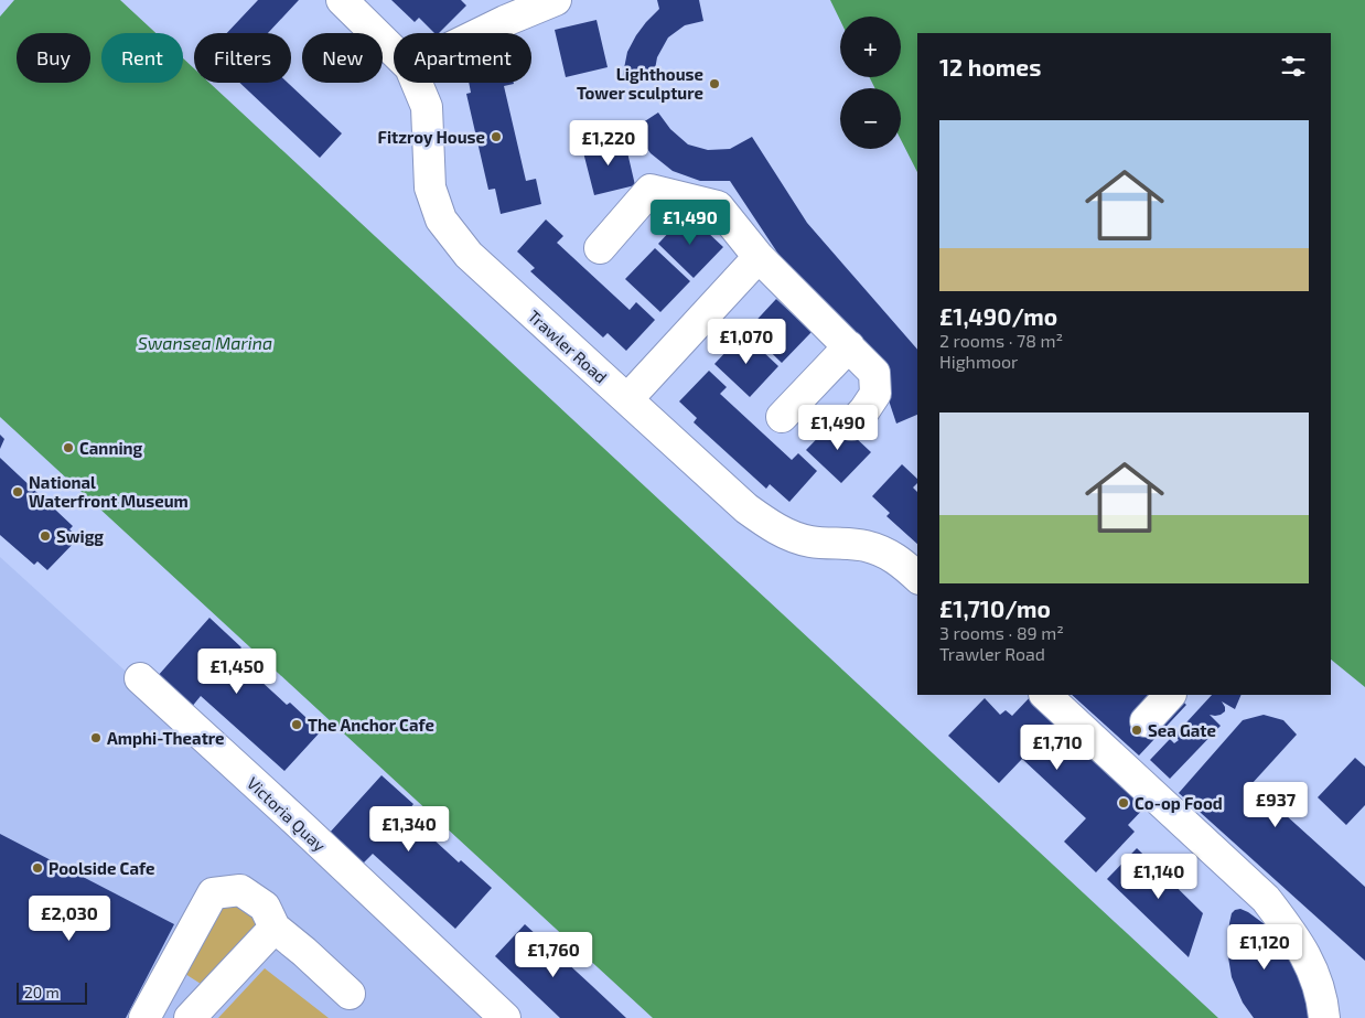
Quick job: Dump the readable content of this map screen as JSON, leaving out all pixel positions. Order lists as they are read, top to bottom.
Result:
{
  "streets": {
    "street": ["Trawler Road", "Victoria Quay"]
  },
  "water": ["Swansea Marina"],
  "places": [
    "Lighthouse Tower sculpture",
    "Fitzroy House",
    "Canning",
    "National Waterfront Museum",
    "Swigg",
    "The Anchor Cafe",
    "Sea Gate",
    "Amphi-Theatre",
    "Co-op Food",
    "Poolside Cafe"
  ],
  "scale_bar": "20 m",
  "page": {
    "map_buttons": ["+", "−"],
    "chip": [
      "Buy",
      "Rent",
      "Filters",
      "New",
      "Apartment"
    ],
    "heading": "12 homes",
    "list": [
      {
        "name": "£1,490/mo",
        "note": "2 rooms · 78 m² · Highmoor"
      },
      {
        "name": "£1,710/mo",
        "note": "3 rooms · 89 m² · Trawler Road"
      }
    ],
    "price": [
      "£1,220",
      "£1,490",
      "£1,070",
      "£1,490",
      "£1,450",
      "£1,710",
      "£937",
      "£1,340",
      "£1,140",
      "£2,030",
      "£1,120",
      "£1,760"
    ],
    "scale": "20 m"
  }
}
